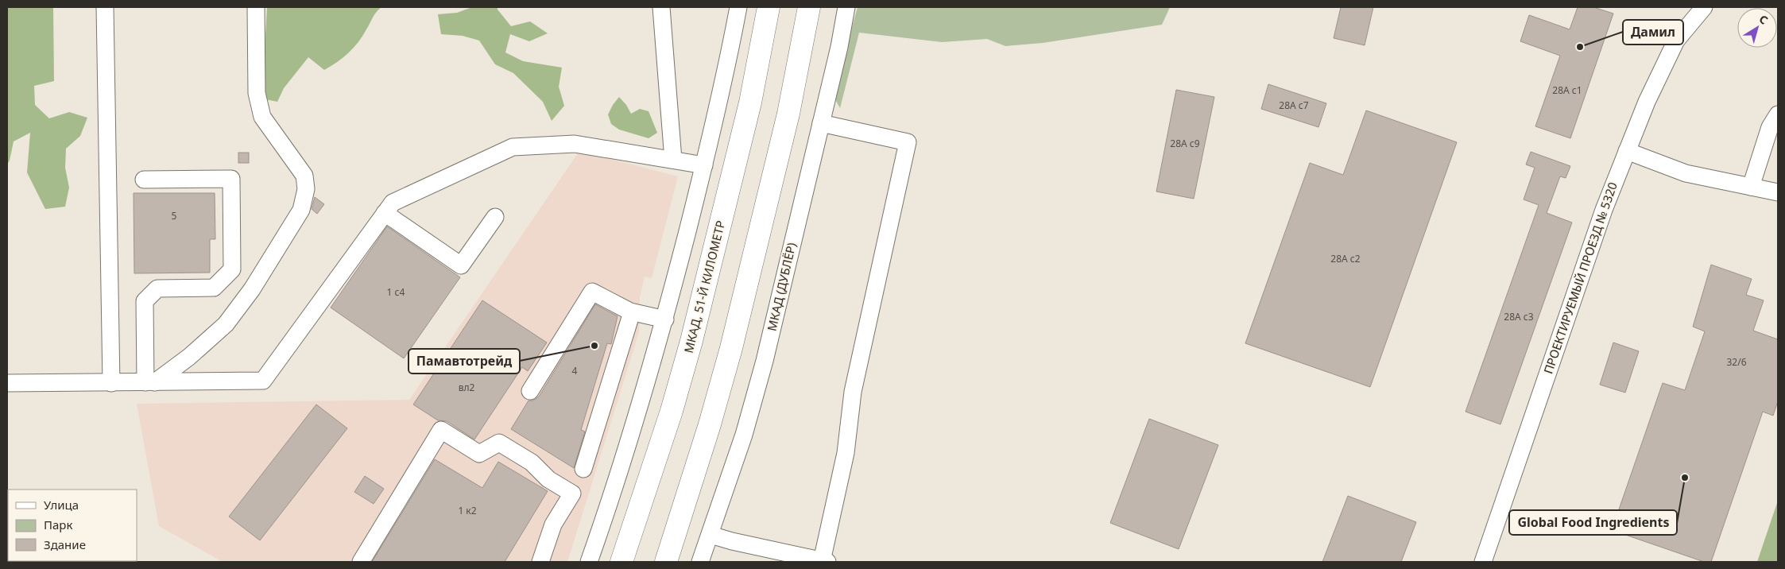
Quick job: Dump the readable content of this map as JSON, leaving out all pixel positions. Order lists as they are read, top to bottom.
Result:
{
  "streets": {
    "highway": ["МКАД, 51-Й КИЛОМЕТР"],
    "street": ["ПРОЕКТИРУЕМЫЙ ПРОЕЗД № 5320", "МКАД (ДУБЛЁР)"]
  },
  "places": ["Дамил", "Памавтотрейд", "Global Food Ingredients"],
  "house_numbers": [
    "28А с1",
    "28А с7",
    "28А с9",
    "5",
    "28А с2",
    "1 с4",
    "28А с3",
    "32/6",
    "4",
    "вл2",
    "1 к2"
  ],
  "legend": ["Улица", "Парк", "Здание"],
  "north": "top right"
}
